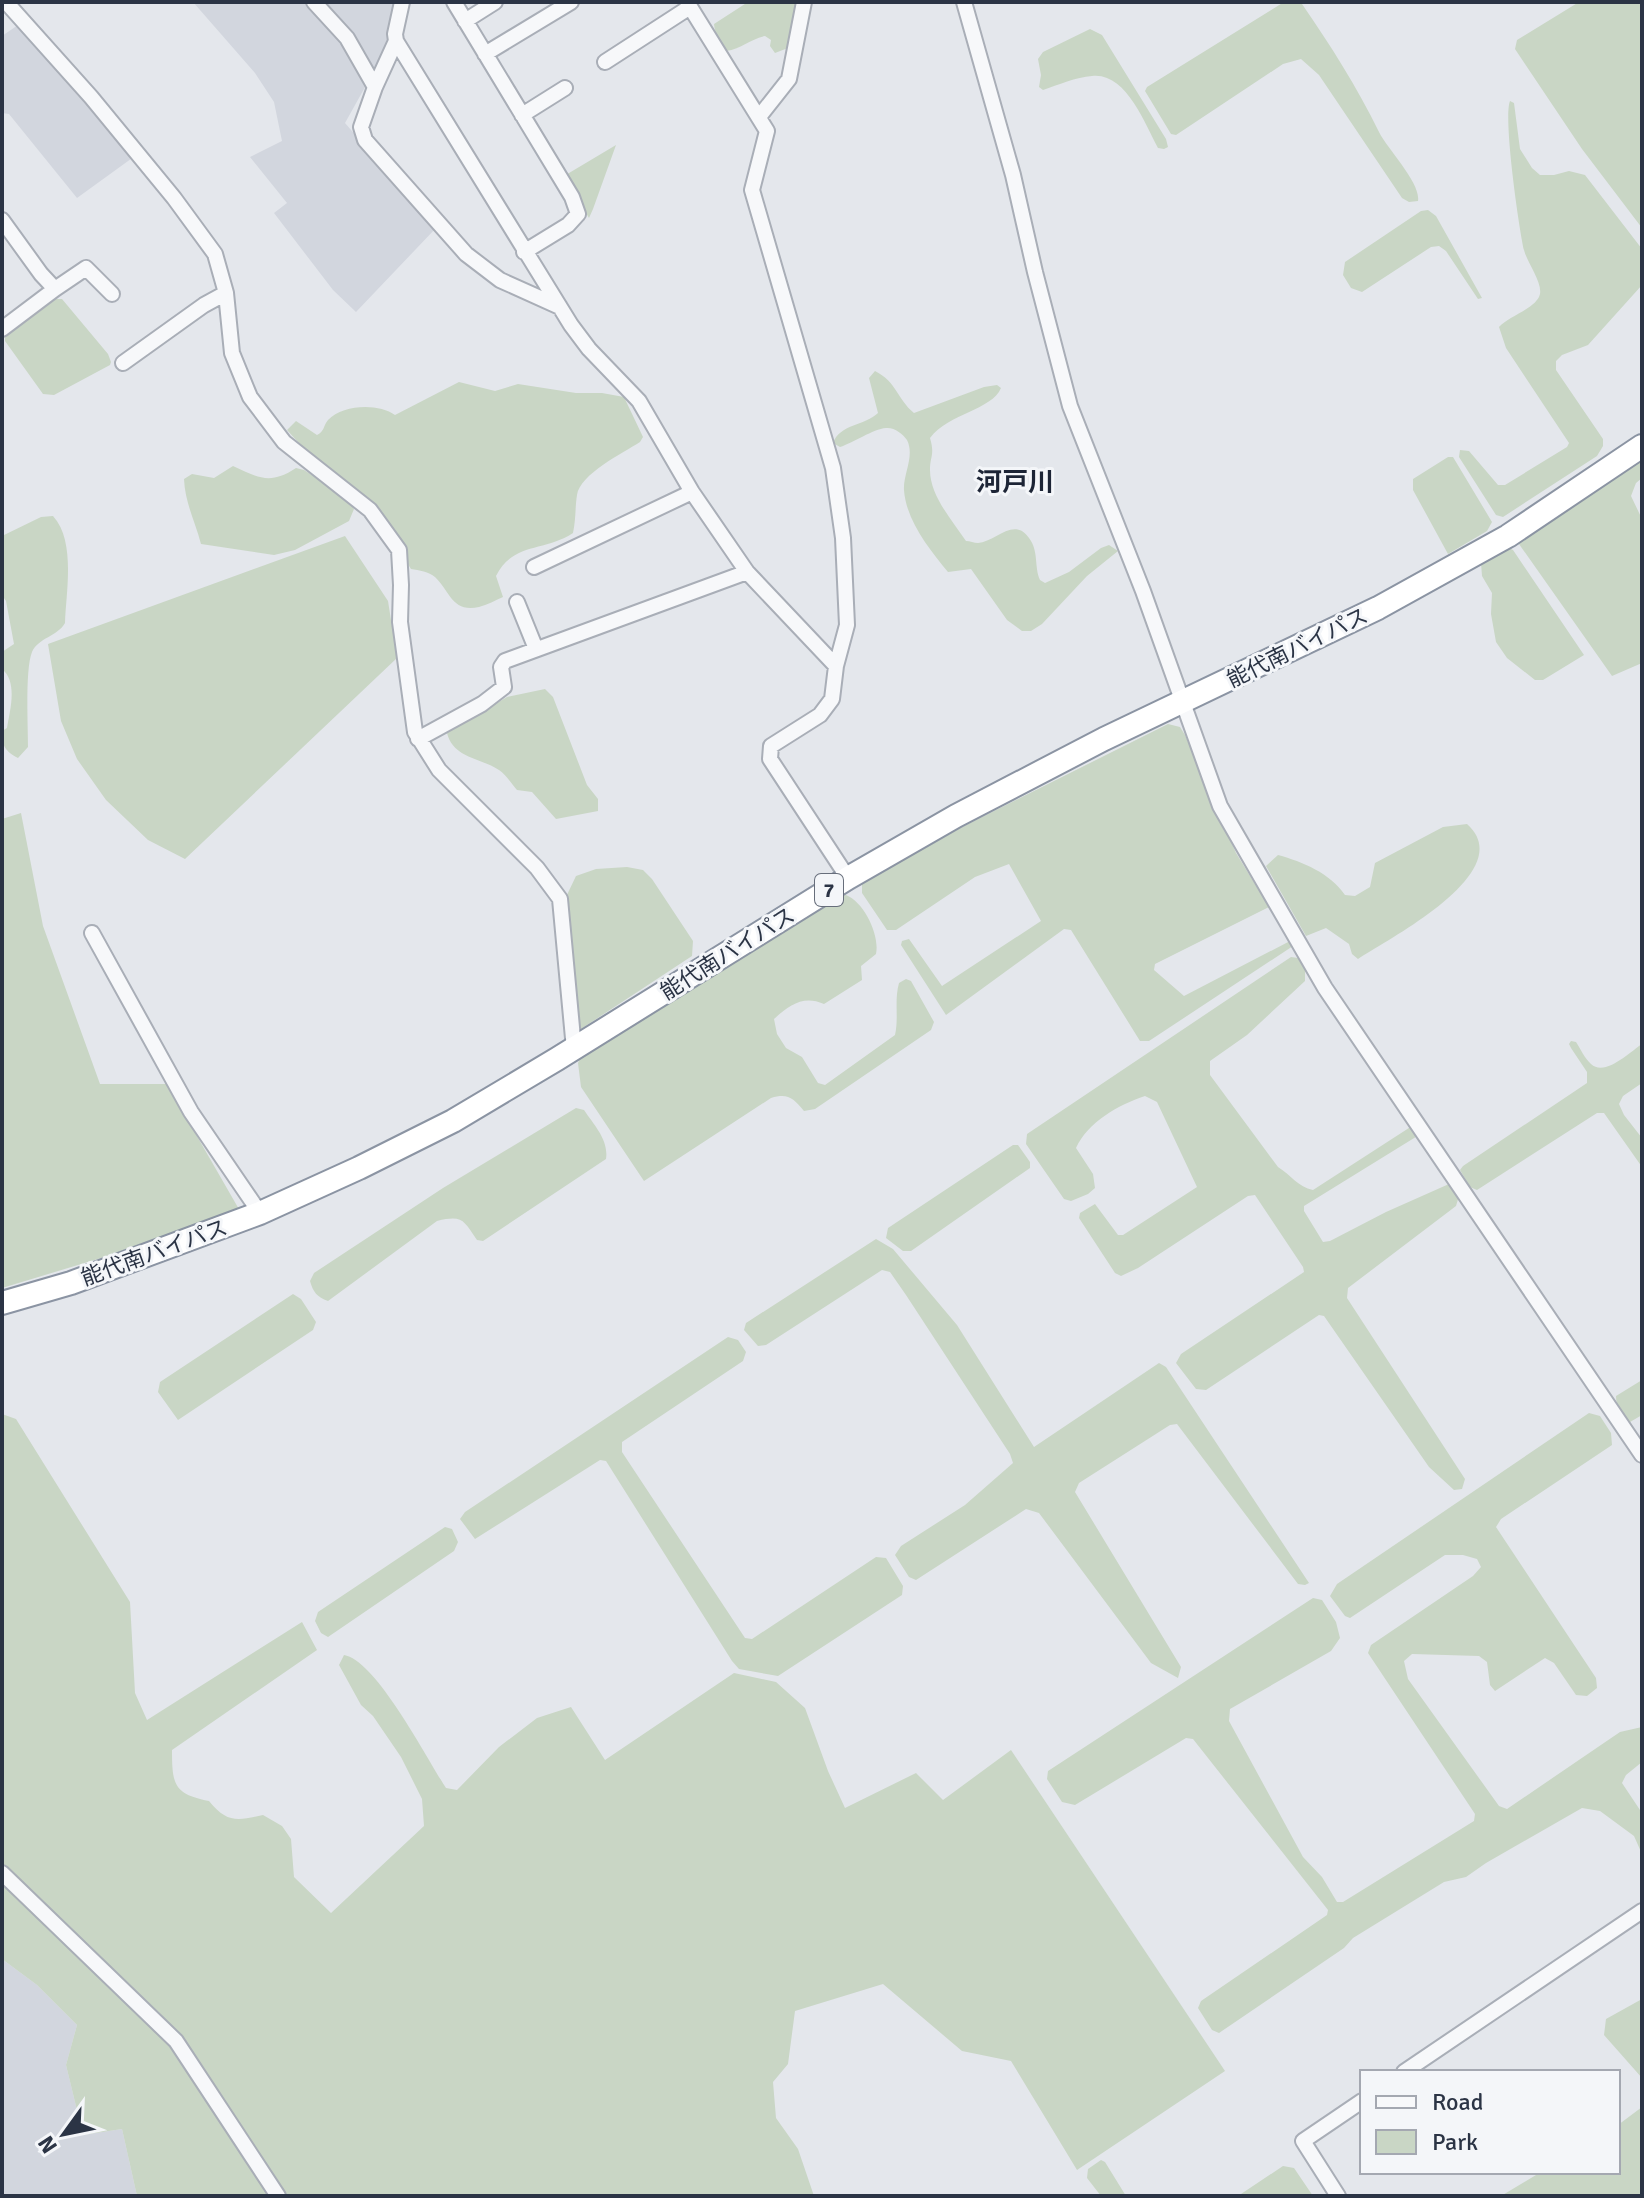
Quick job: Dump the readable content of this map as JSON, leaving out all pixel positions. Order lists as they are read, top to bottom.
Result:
{
  "streets": {
    "highway": ["能代南バイパス", "7"]
  },
  "districts": ["河戸川"],
  "legend": ["Road", "Park"],
  "north": "bottom left"
}
